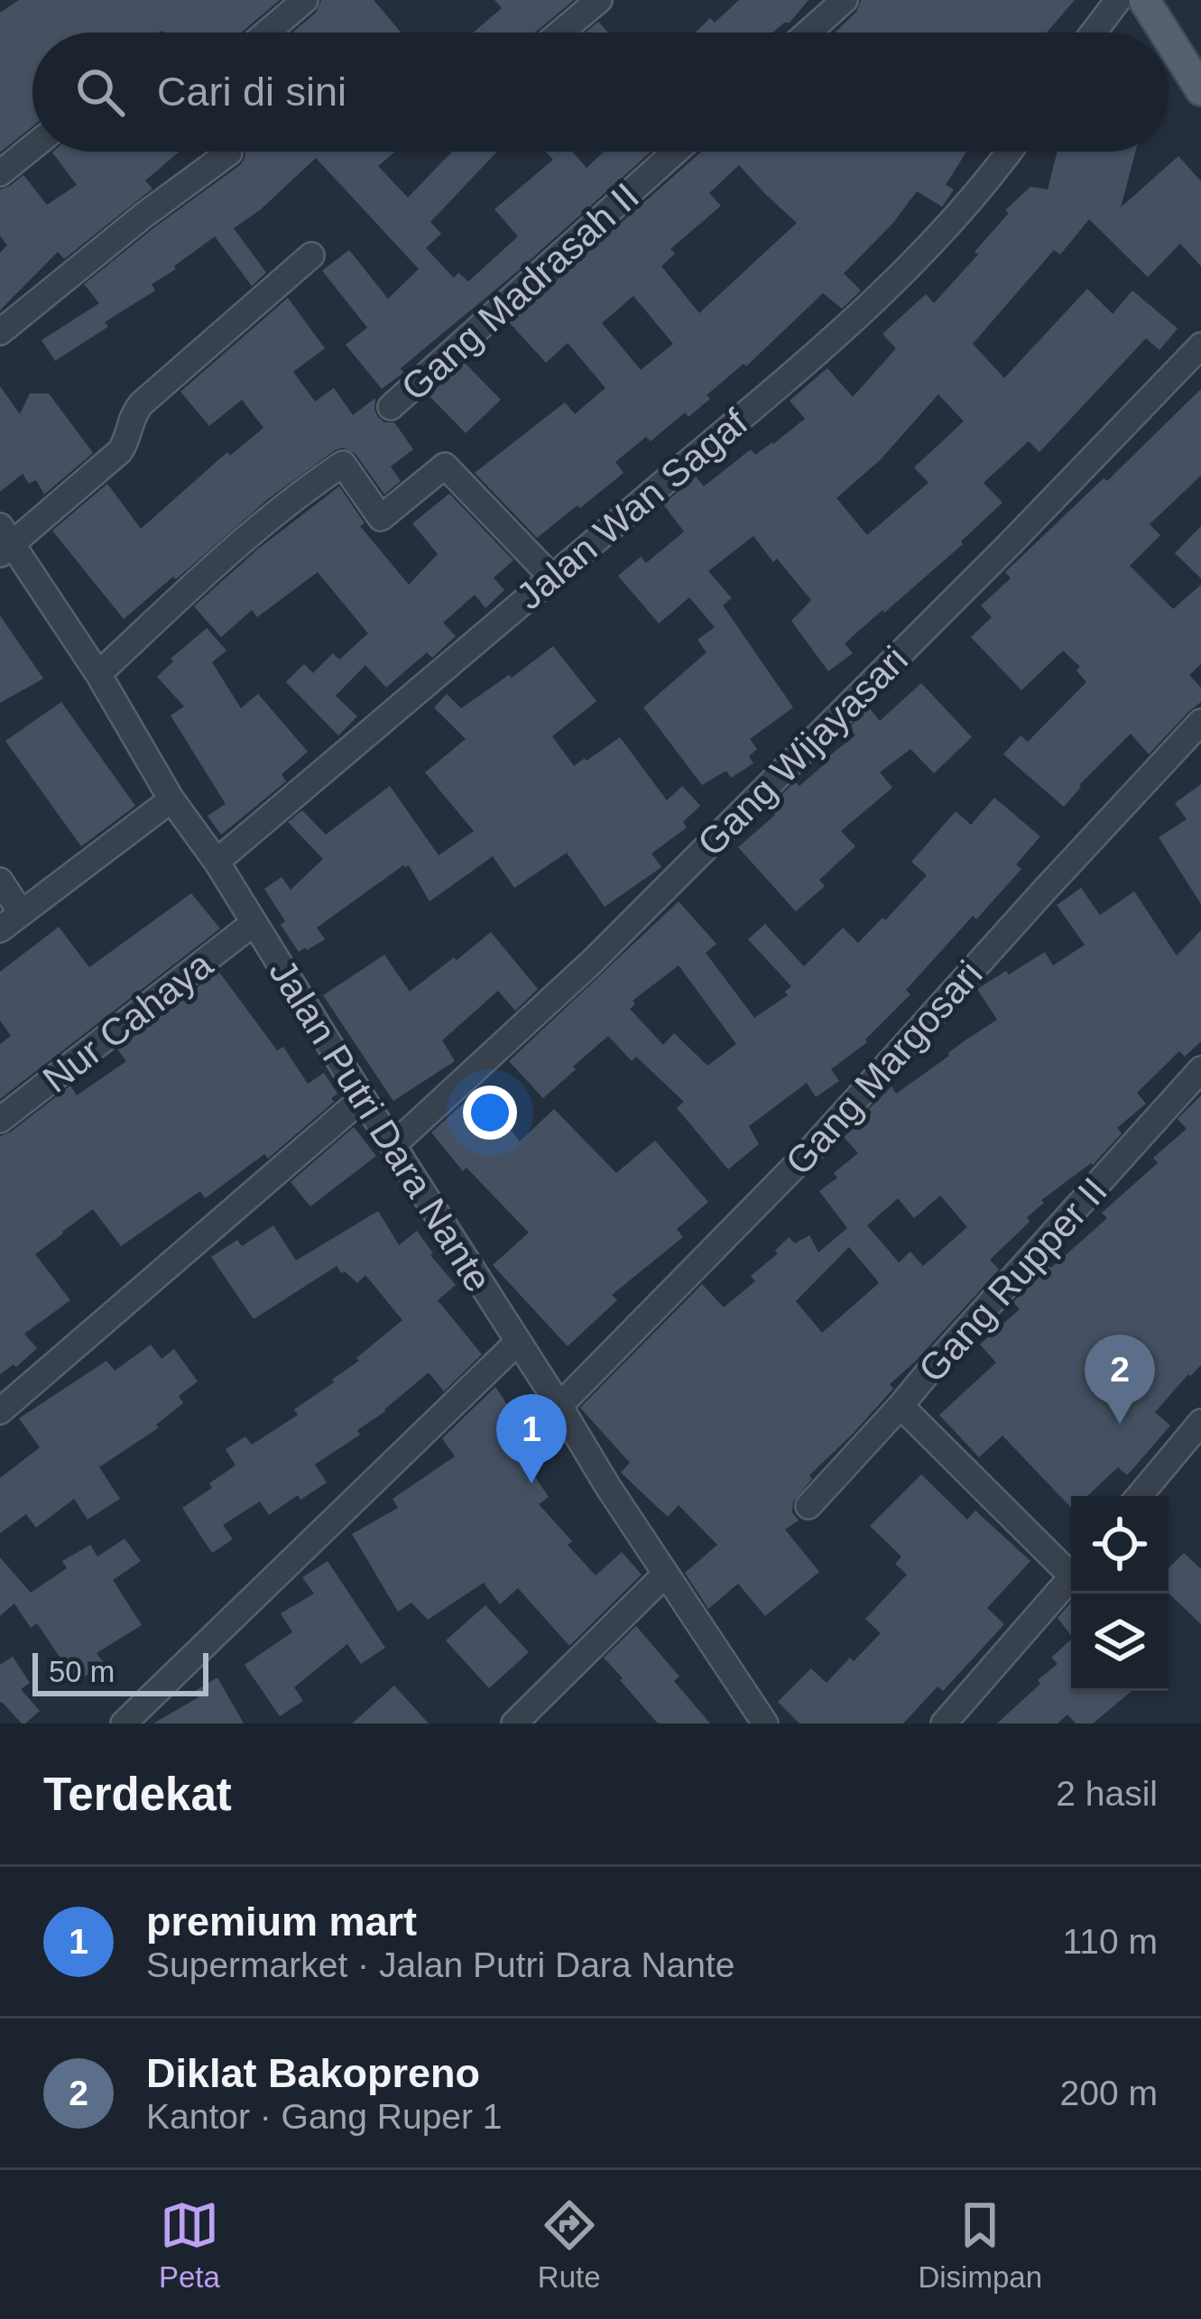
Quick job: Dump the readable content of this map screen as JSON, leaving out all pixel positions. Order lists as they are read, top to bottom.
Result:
{
  "streets": {
    "street": [
      "Gang Madrasah II",
      "Jalan Wan Sagaf",
      "Gang Wijayasari",
      "Nur Cahaya",
      "Gang Margosari",
      "Jalan Putri Dara Nante",
      "Gang Rupper II"
    ]
  },
  "crossings": [
    ["Jalan Wan Sagaf", "Jalan Putri Dara Nante"],
    ["Gang Wijayasari", "Jalan Putri Dara Nante"],
    ["Nur Cahaya", "Jalan Putri Dara Nante"],
    ["Gang Margosari", "Jalan Putri Dara Nante"]
  ],
  "scale_bar": "50 m",
  "page": {
    "search": "Cari di sini",
    "pins": ["2", "1"],
    "scale": "50 m",
    "heading": ["Terdekat", "2 hasil"],
    "list": [
      {
        "mark": "1",
        "name": "premium mart",
        "note": "Supermarket · Jalan Putri Dara Nante",
        "value": "110 m"
      },
      {
        "mark": "2",
        "name": "Diklat Bakopreno",
        "note": "Kantor · Gang Ruper 1",
        "value": "200 m"
      }
    ],
    "nav": ["Peta", "Rute", "Disimpan"]
  }
}
